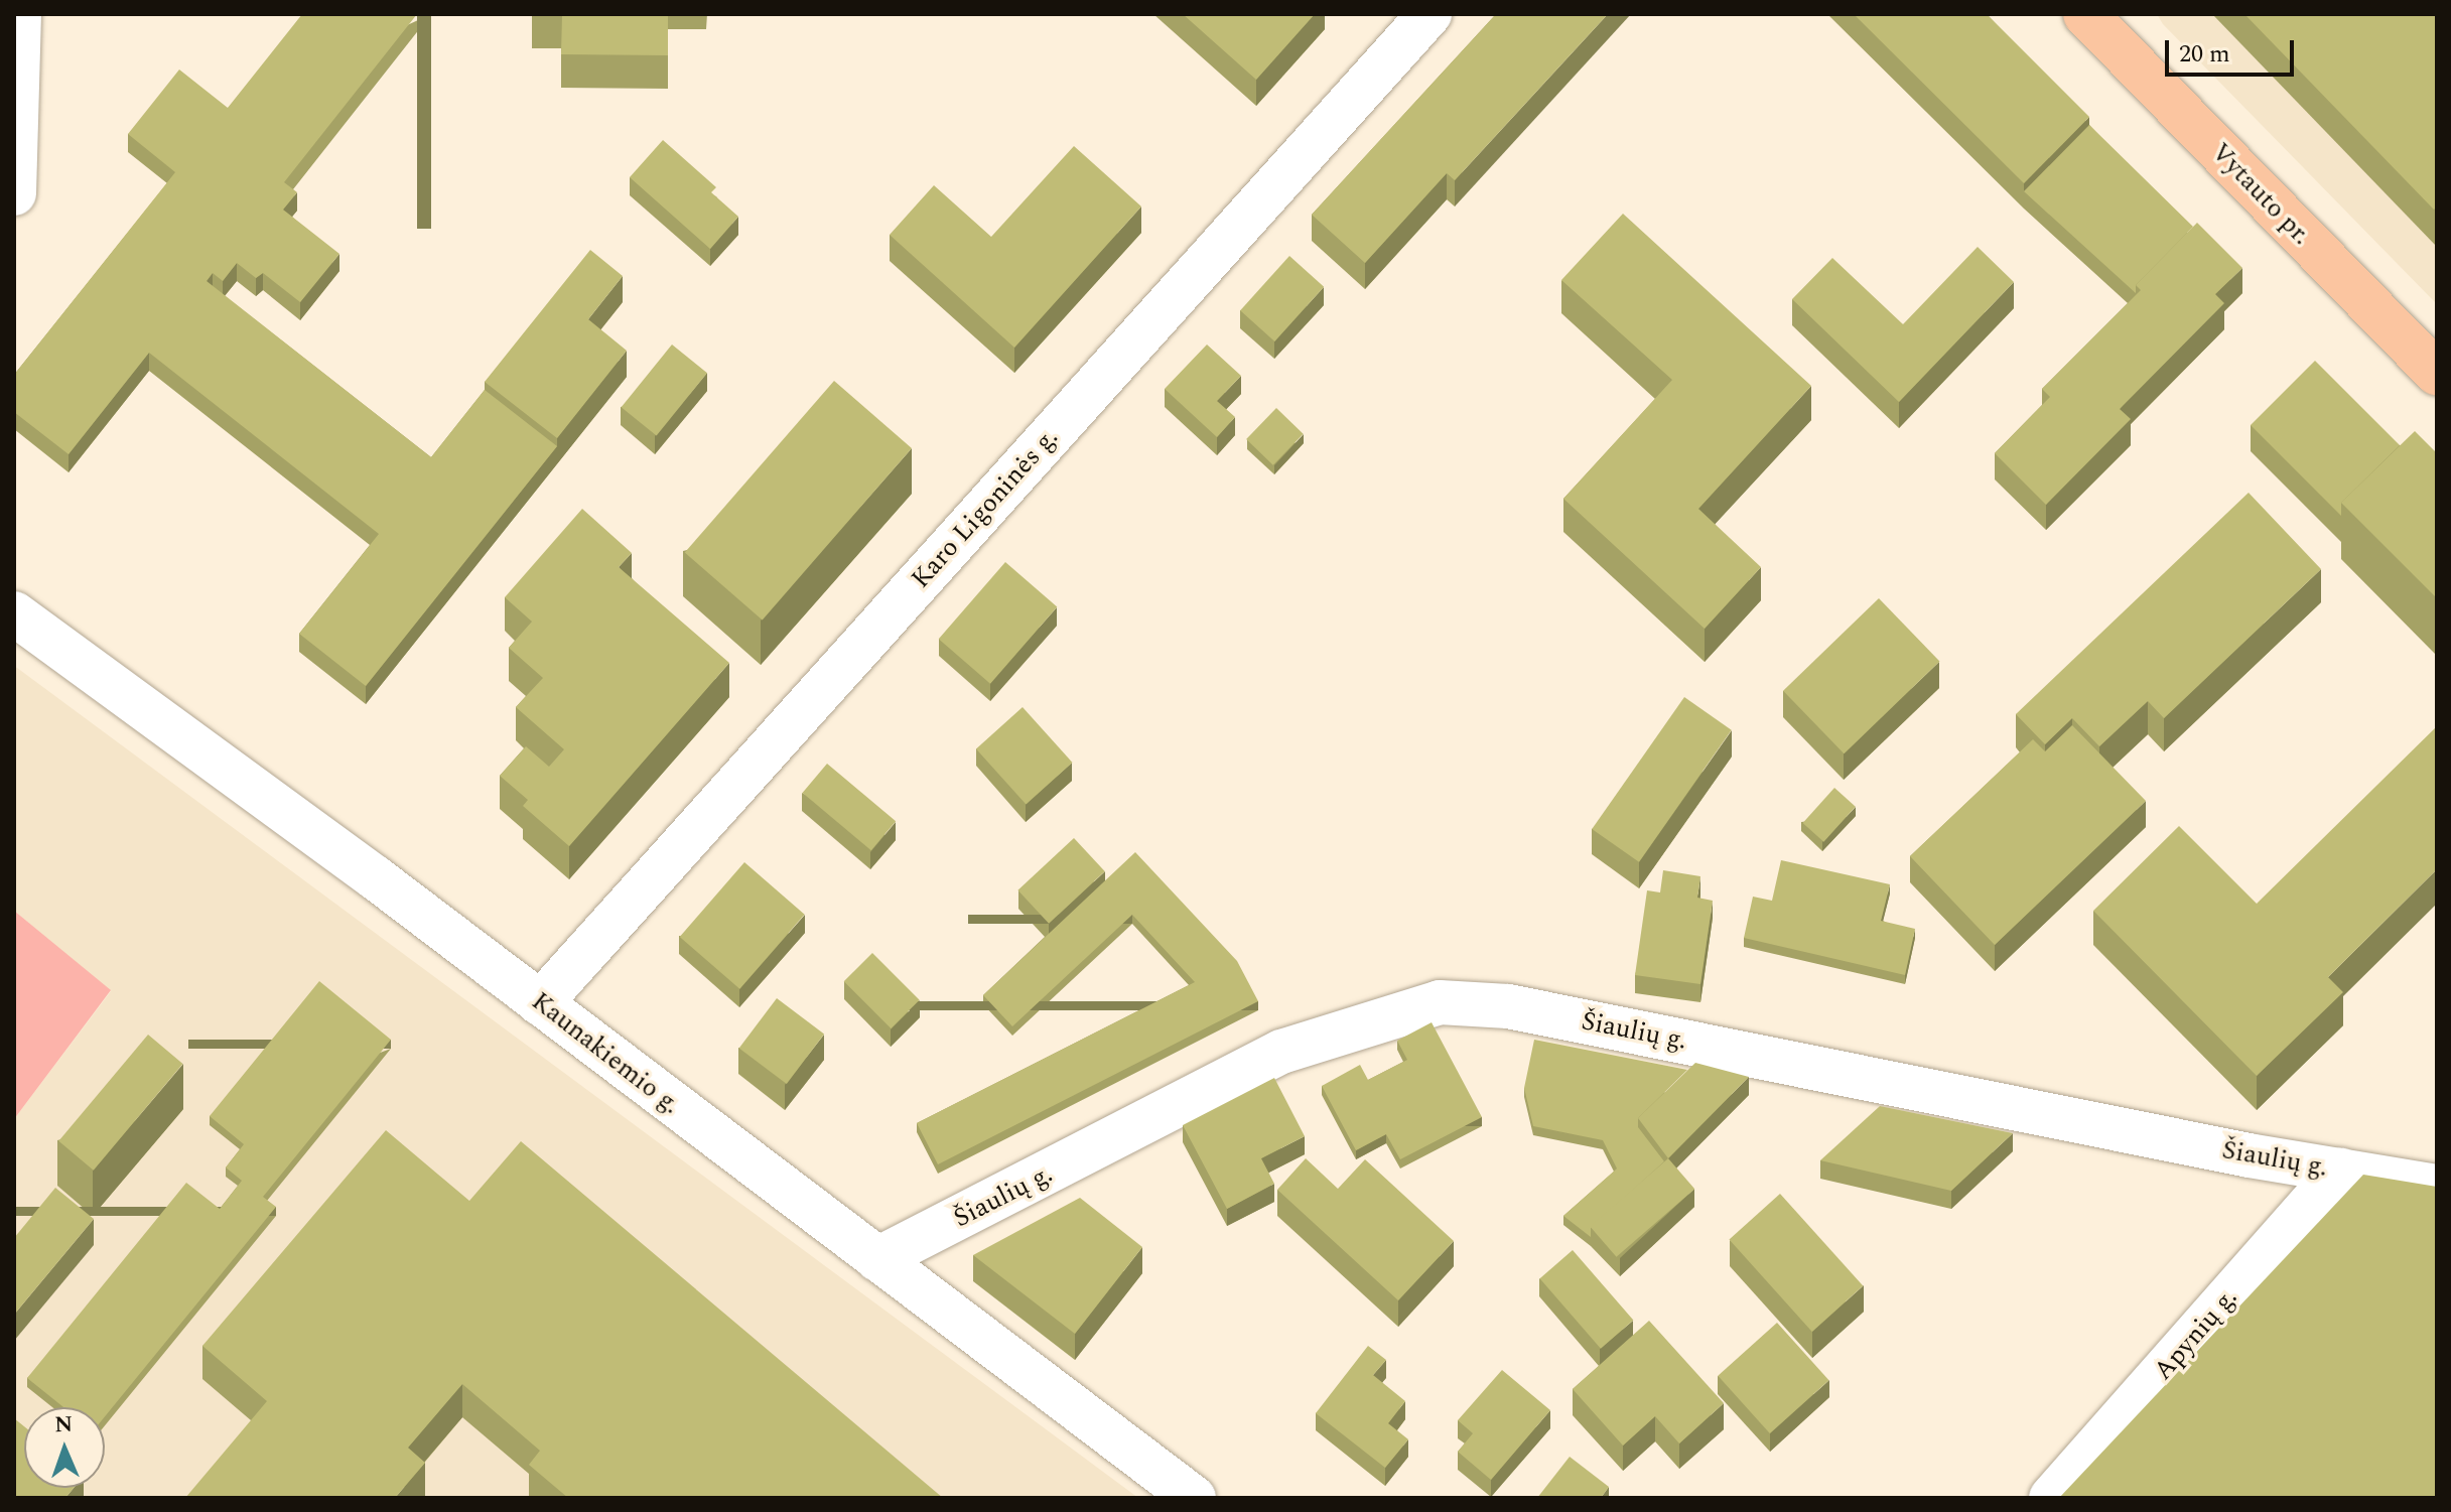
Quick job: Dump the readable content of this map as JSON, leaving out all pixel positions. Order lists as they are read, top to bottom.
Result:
{
  "streets": {
    "main road": ["Vytauto pr."],
    "street": [
      "Karo Ligoninės g.",
      "Šiaulių g.",
      "Kaunakiemio g.",
      "Apynių g."
    ]
  },
  "crossings": [
    ["Karo Ligoninės g.", "Kaunakiemio g."],
    ["Šiaulių g.", "Kaunakiemio g."],
    ["Šiaulių g.", "Apynių g."]
  ],
  "scale_bar": "20 m",
  "north": "top"
}
